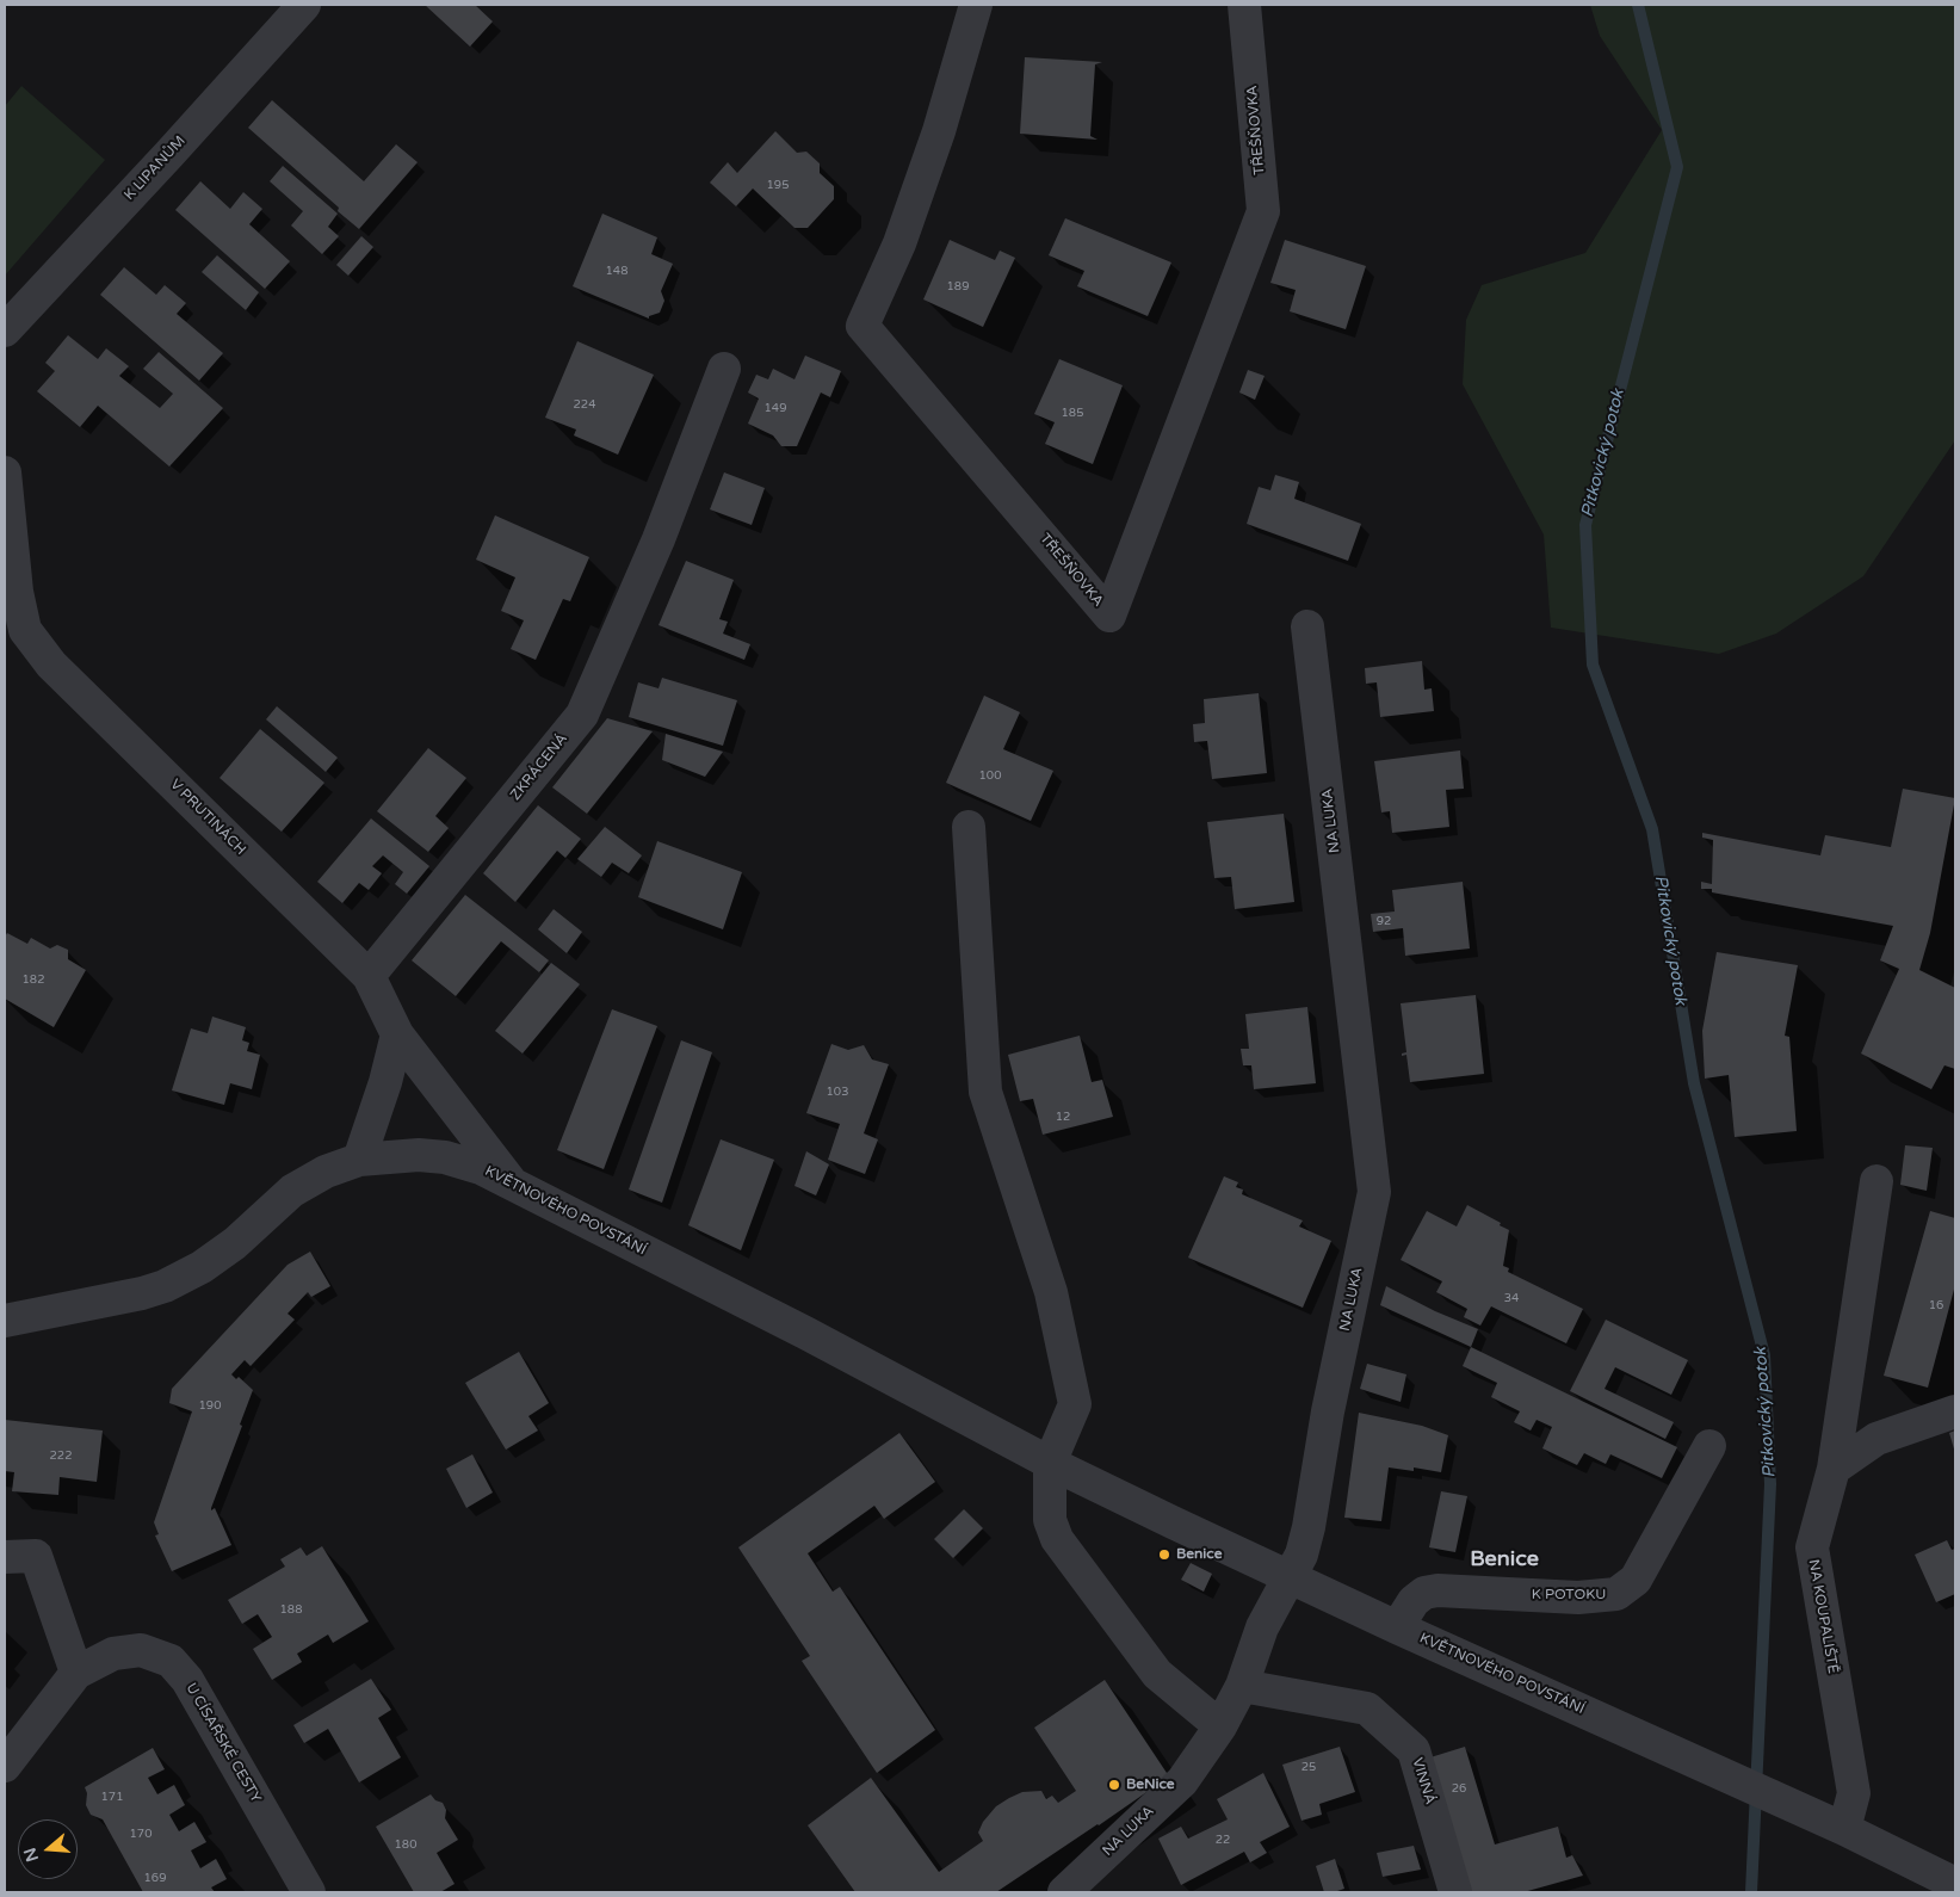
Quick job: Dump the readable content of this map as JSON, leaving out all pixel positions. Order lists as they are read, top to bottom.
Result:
{
  "streets": {
    "street": [
      "TŘEŠŇOVKA",
      "K LIPANŮM",
      "ZKRÁCENÁ",
      "V PRUTINÁCH",
      "NA LUKA",
      "KVĚTNOVÉHO POVSTÁNÍ",
      "K POTOKU",
      "NA KOUPALIŠTĚ",
      "U CÍSAŘSKÉ CESTY",
      "VINNÁ"
    ]
  },
  "crossings": [
    ["ZKRÁCENÁ", "V PRUTINÁCH"],
    ["V PRUTINÁCH", "KVĚTNOVÉHO POVSTÁNÍ"],
    ["NA LUKA", "KVĚTNOVÉHO POVSTÁNÍ"],
    ["NA LUKA", "VINNÁ"],
    ["KVĚTNOVÉHO POVSTÁNÍ", "K POTOKU"],
    ["KVĚTNOVÉHO POVSTÁNÍ", "NA KOUPALIŠTĚ"]
  ],
  "districts": ["Benice"],
  "water": ["Pitkovický potok"],
  "places": ["Benice", "BeNice"],
  "house_numbers": [
    "195",
    "148",
    "189",
    "224",
    "149",
    "185",
    "100",
    "92",
    "182",
    "103",
    "12",
    "34",
    "16",
    "190",
    "222",
    "188",
    "25",
    "26",
    "171",
    "170",
    "22",
    "180",
    "169"
  ],
  "north": "left"
}
